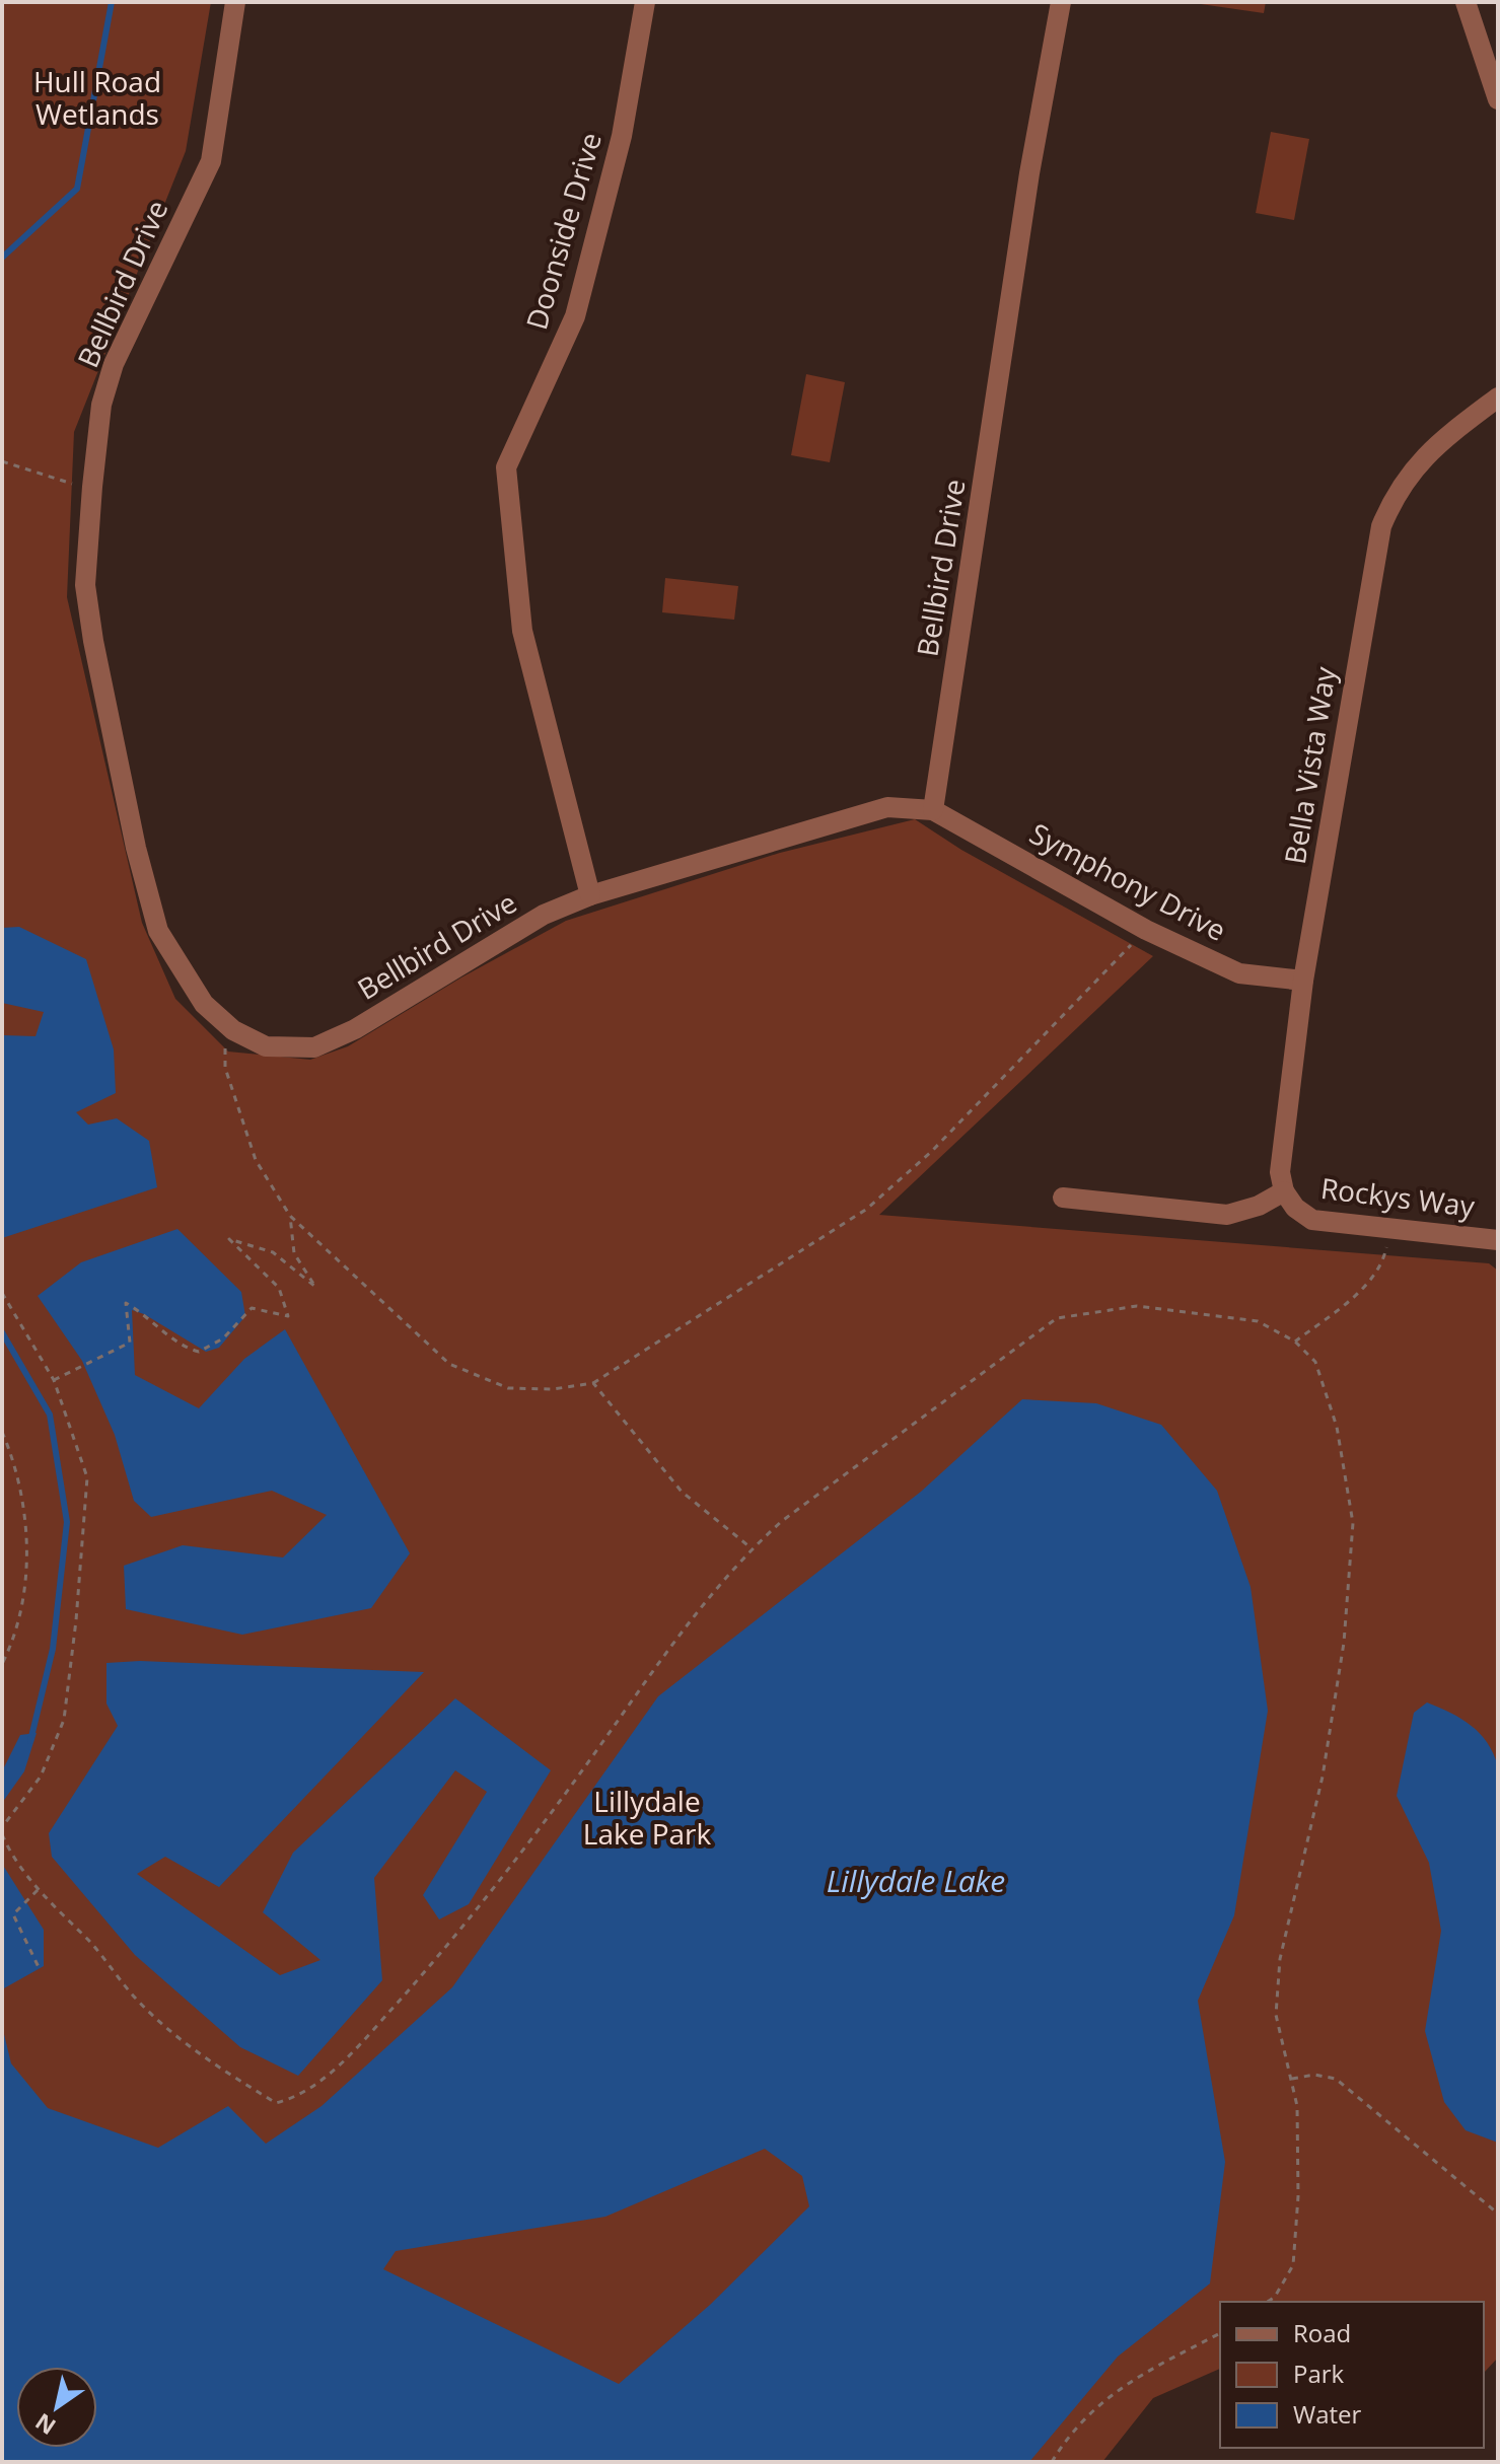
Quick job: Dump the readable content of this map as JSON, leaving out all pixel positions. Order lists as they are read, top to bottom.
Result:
{
  "streets": {
    "street": [
      "Doonside Drive",
      "Bellbird Drive",
      "Bella Vista Way",
      "Symphony Drive",
      "Rockys Way"
    ]
  },
  "crossings": [
    ["Doonside Drive", "Bellbird Drive"],
    ["Bellbird Drive", "Symphony Drive"],
    ["Bella Vista Way", "Symphony Drive"],
    ["Bella Vista Way", "Rockys Way"]
  ],
  "water": ["Lillydale Lake"],
  "parks": ["Hull Road Wetlands", "Lillydale Lake Park"],
  "legend": ["Road", "Park", "Water"],
  "north": "bottom left"
}
